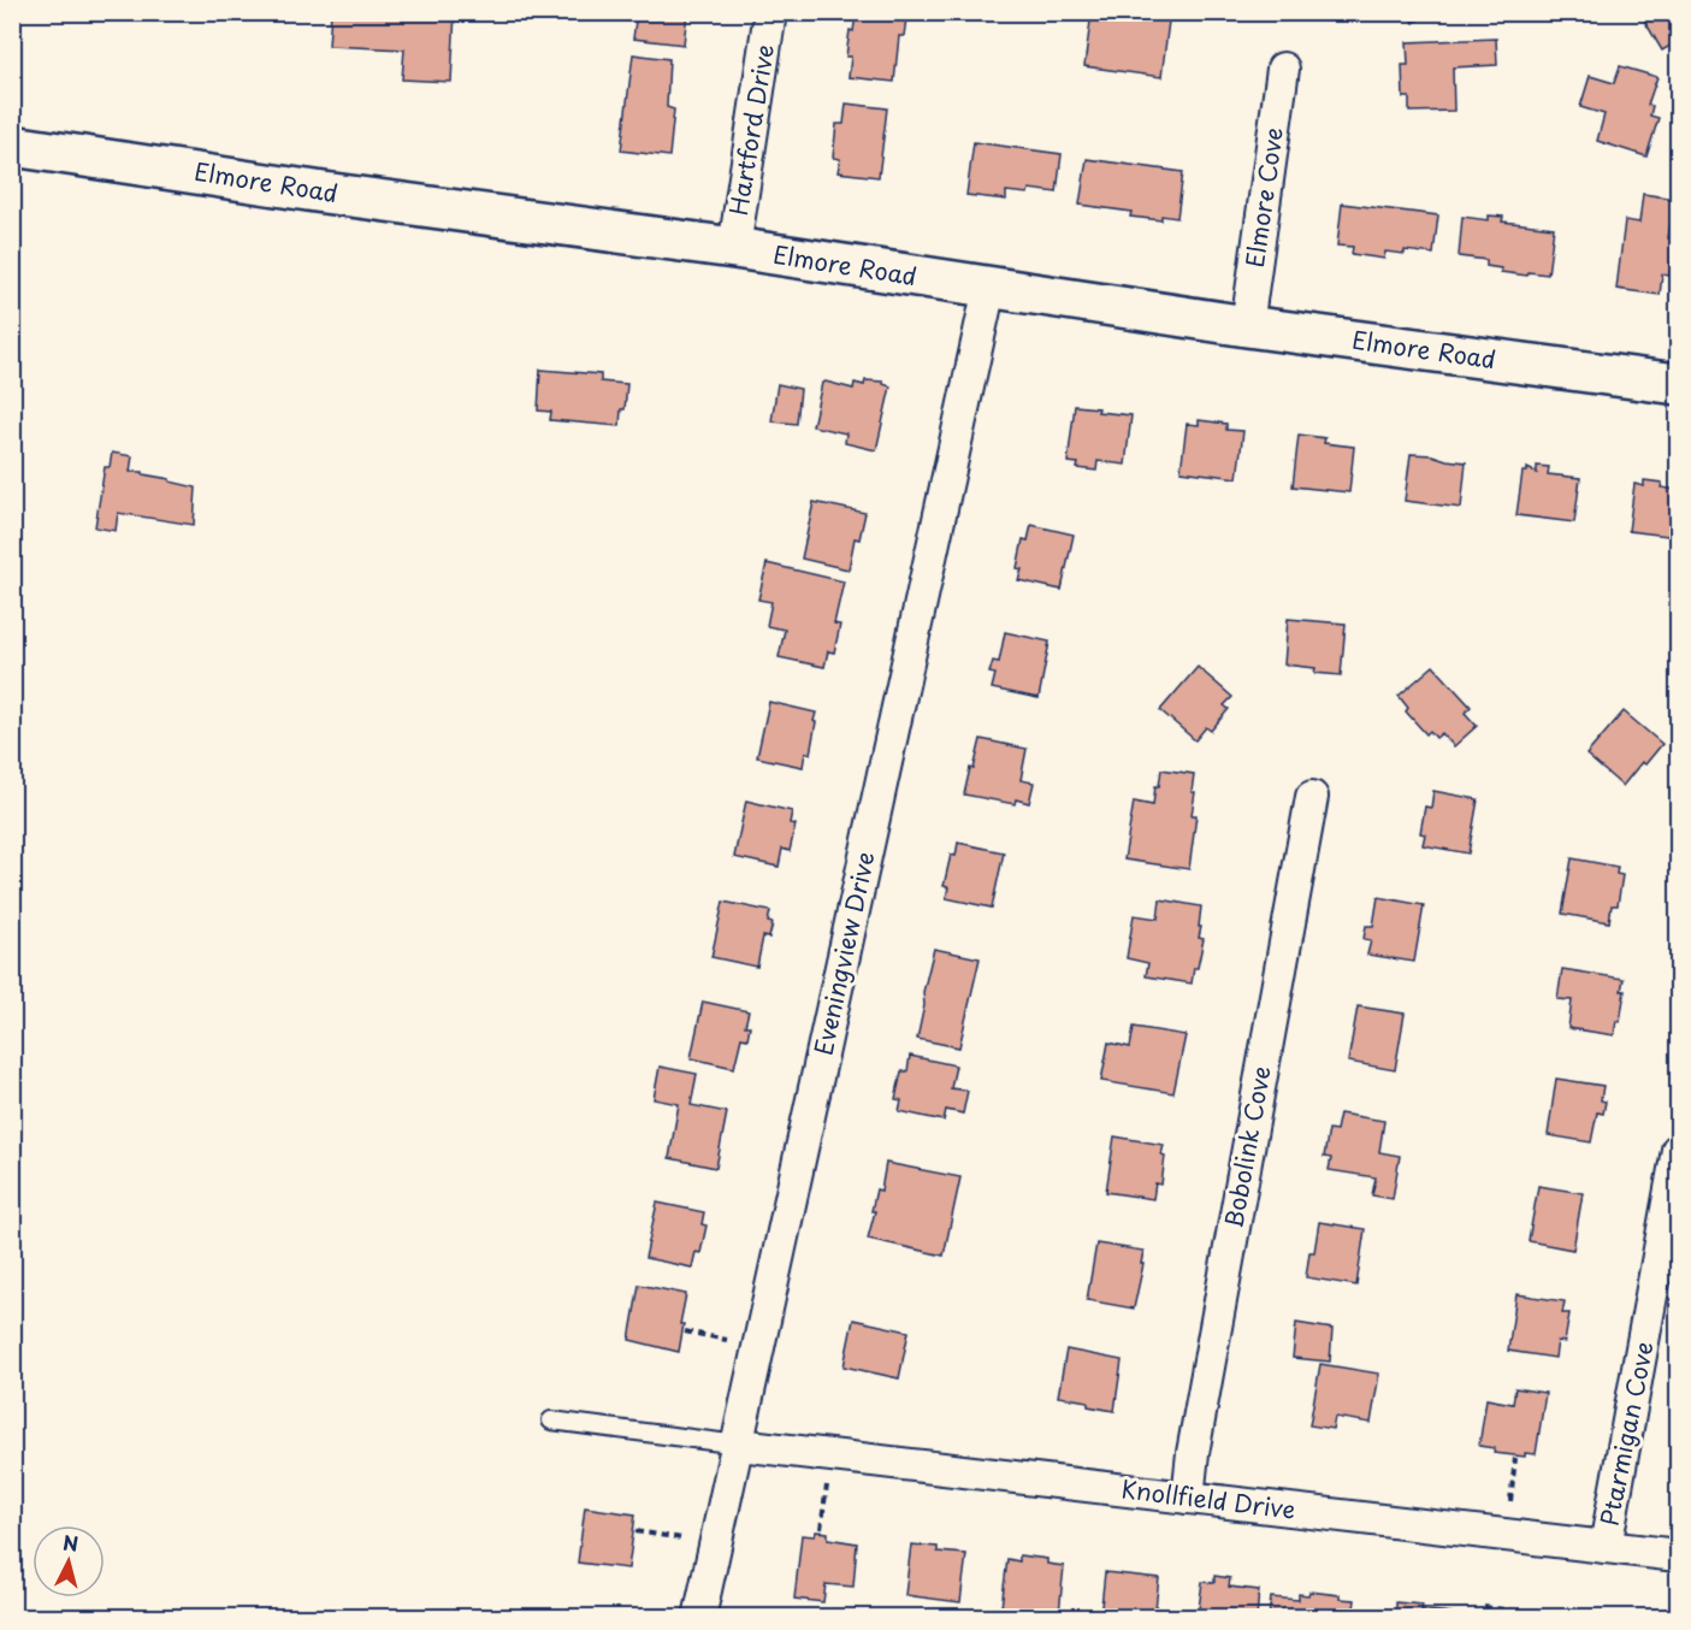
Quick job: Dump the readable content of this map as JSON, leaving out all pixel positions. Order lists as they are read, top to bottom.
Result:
{
  "streets": {
    "street": [
      "Hartford Drive",
      "Elmore Road",
      "Elmore Cove",
      "Eveningview Drive",
      "Bobolink Cove",
      "Ptarmigan Cove",
      "Knollfield Drive"
    ]
  },
  "crossings": [
    ["Hartford Drive", "Elmore Road"],
    ["Elmore Road", "Elmore Cove"],
    ["Elmore Road", "Eveningview Drive"],
    ["Eveningview Drive", "Knollfield Drive"],
    ["Bobolink Cove", "Knollfield Drive"],
    ["Ptarmigan Cove", "Knollfield Drive"]
  ],
  "north": "top"
}
